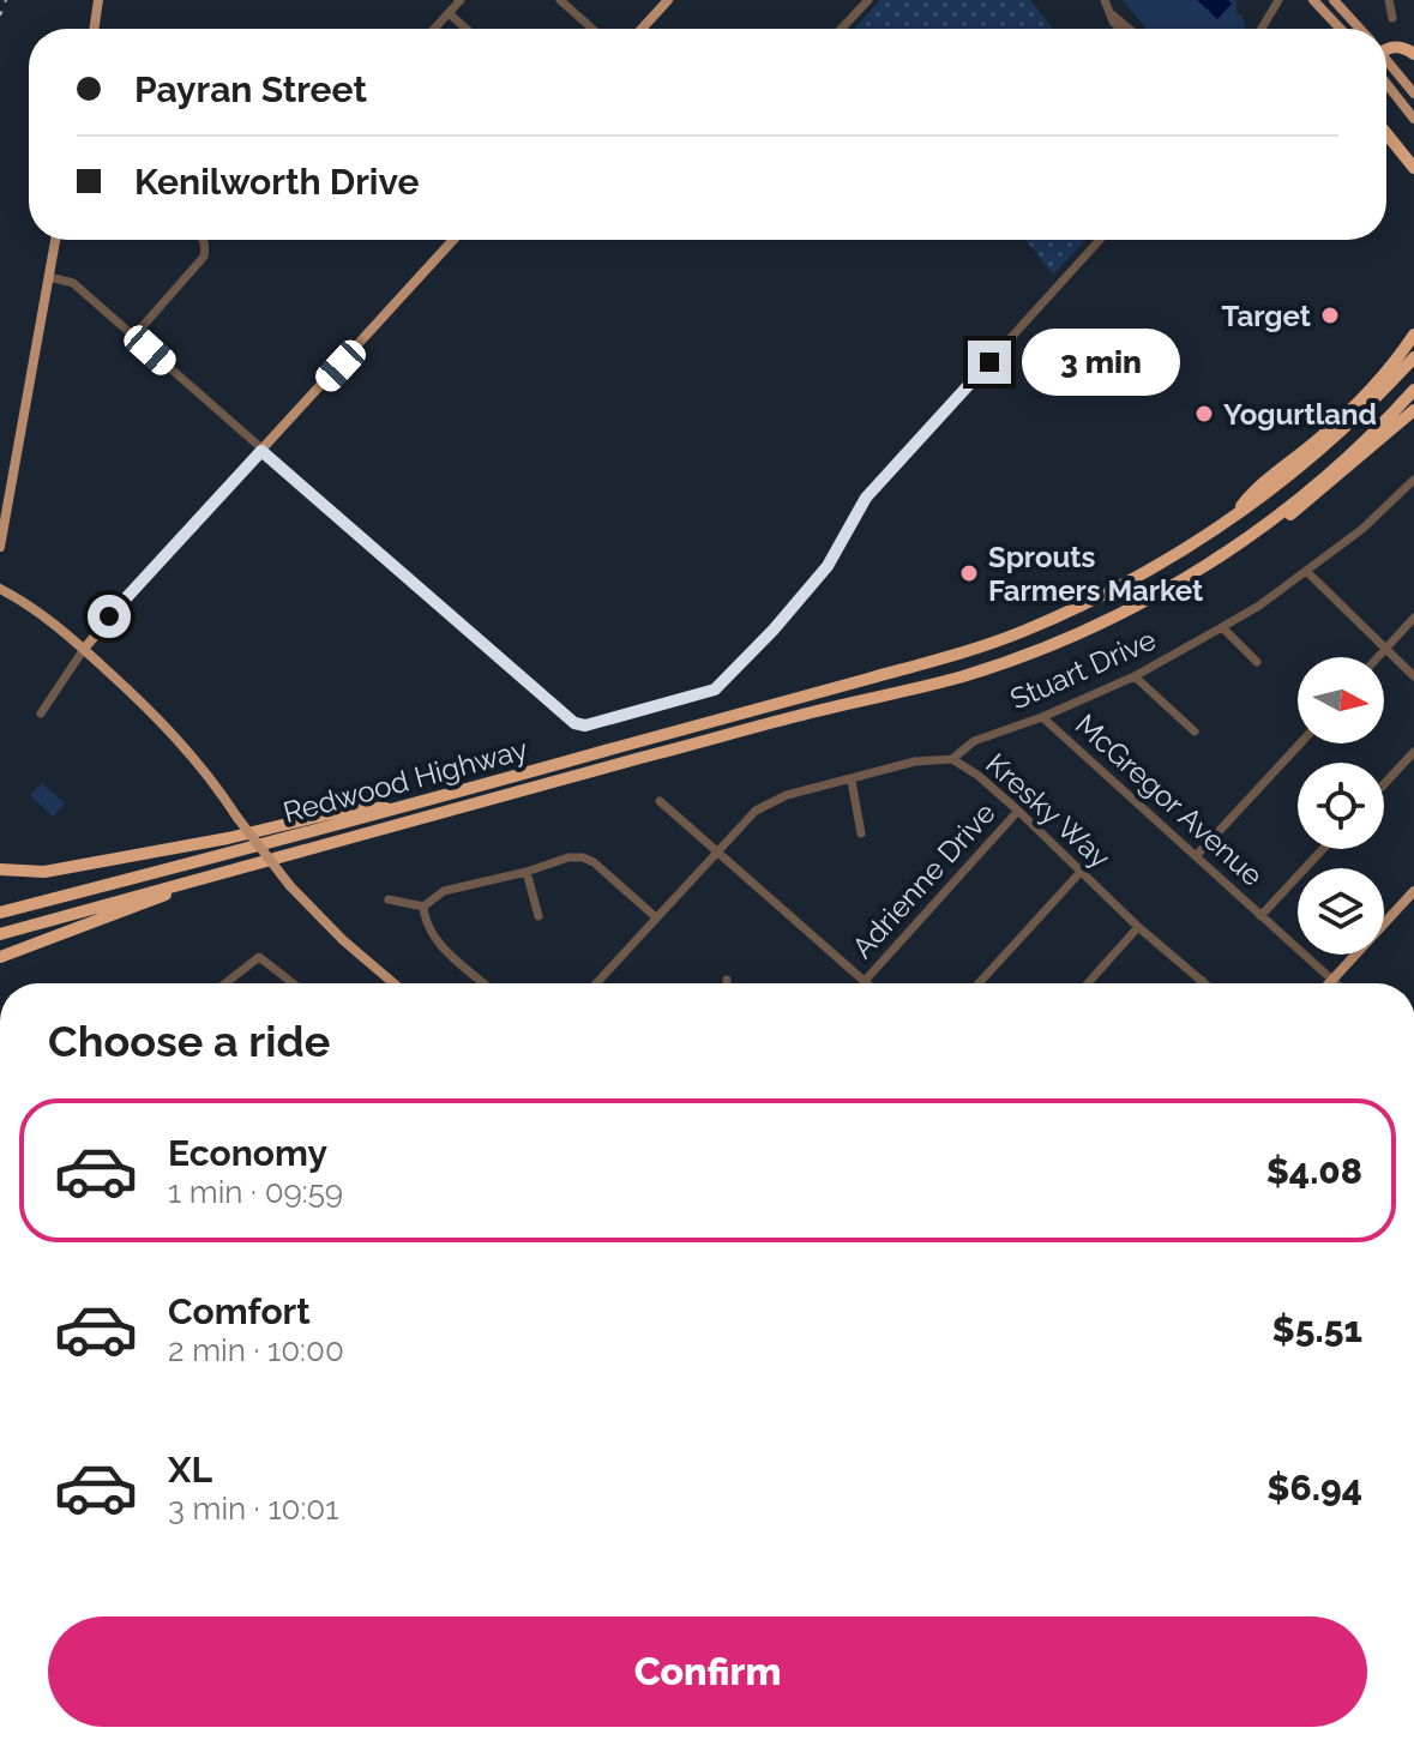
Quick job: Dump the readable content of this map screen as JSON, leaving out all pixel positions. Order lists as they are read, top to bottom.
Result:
{
  "streets": {
    "highway": ["Redwood Highway"],
    "street": [
      "Stuart Drive",
      "McGregor Avenue",
      "Kresky Way",
      "Adrienne Drive"
    ]
  },
  "crossings": [
    ["Stuart Drive", "McGregor Avenue"],
    ["Stuart Drive", "Kresky Way"],
    ["Kresky Way", "Adrienne Drive"]
  ],
  "places": ["Target", "Yogurtland", "Sprouts Farmers Market"],
  "north": "right",
  "page": {
    "banner": ["Payran Street", "Kenilworth Drive"],
    "bubble": "3 min",
    "heading": "Choose a ride",
    "list": [
      {
        "name": "Economy",
        "note": "1 min · 09:59",
        "value": "$4.08"
      },
      {
        "name": "Comfort",
        "note": "2 min · 10:00",
        "value": "$5.51"
      },
      {
        "name": "XL",
        "note": "3 min · 10:01",
        "value": "$6.94"
      }
    ],
    "buttons": "Confirm"
  }
}
